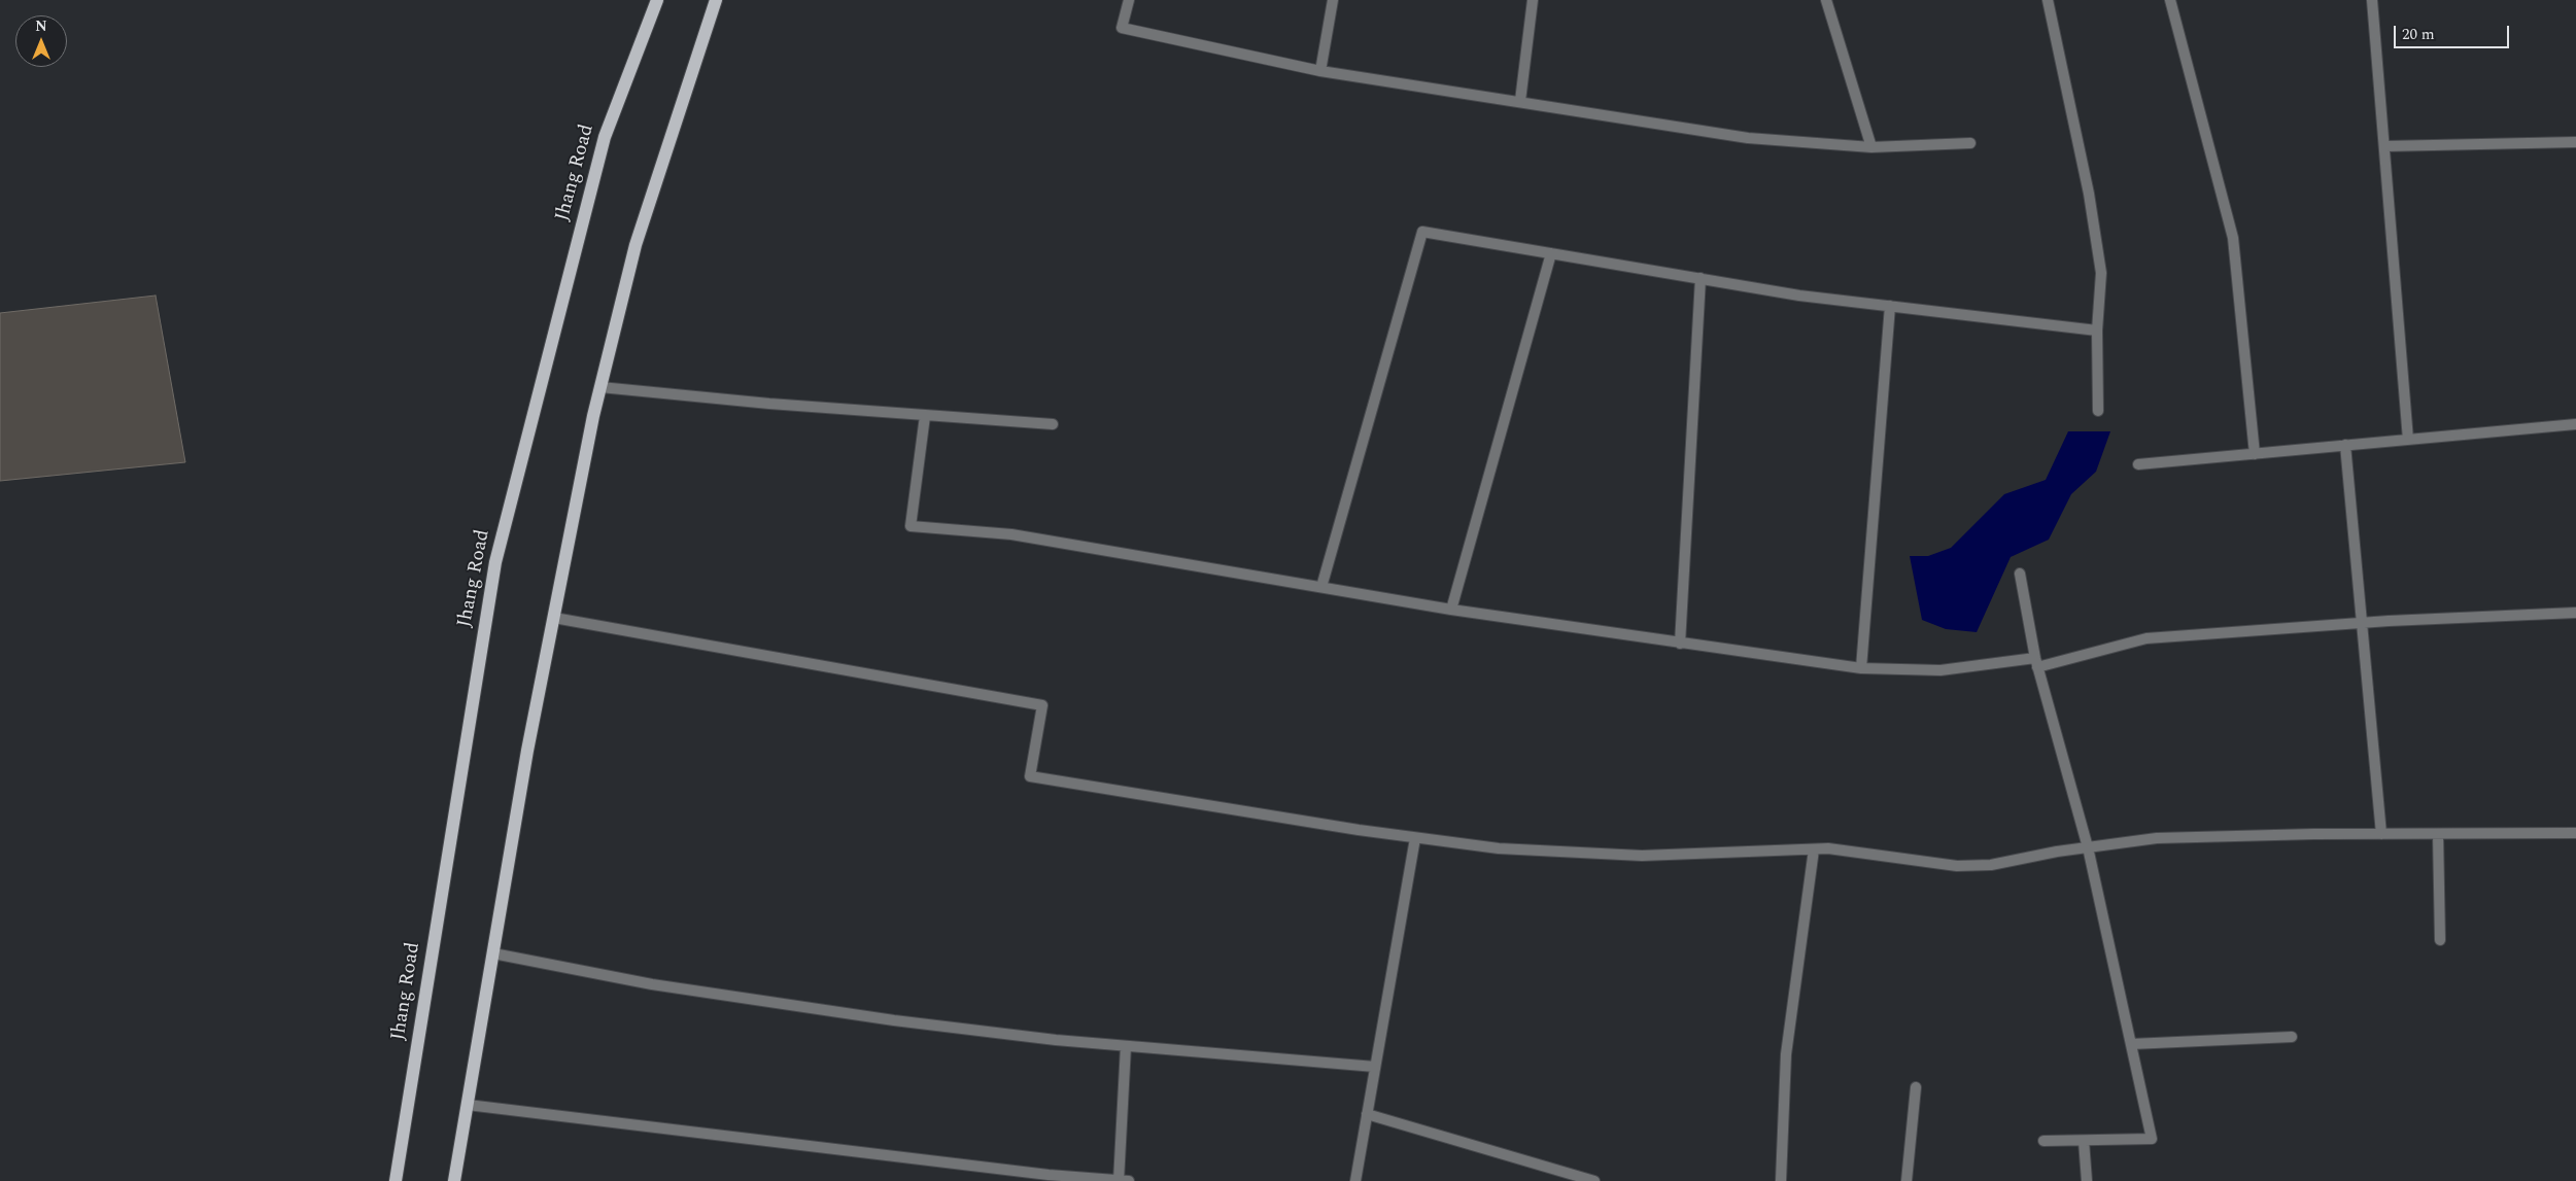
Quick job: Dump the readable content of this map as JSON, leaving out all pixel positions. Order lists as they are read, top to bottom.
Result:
{
  "streets": {
    "main road": ["Jhang Road"]
  },
  "scale_bar": "20 m",
  "north": "top"
}
